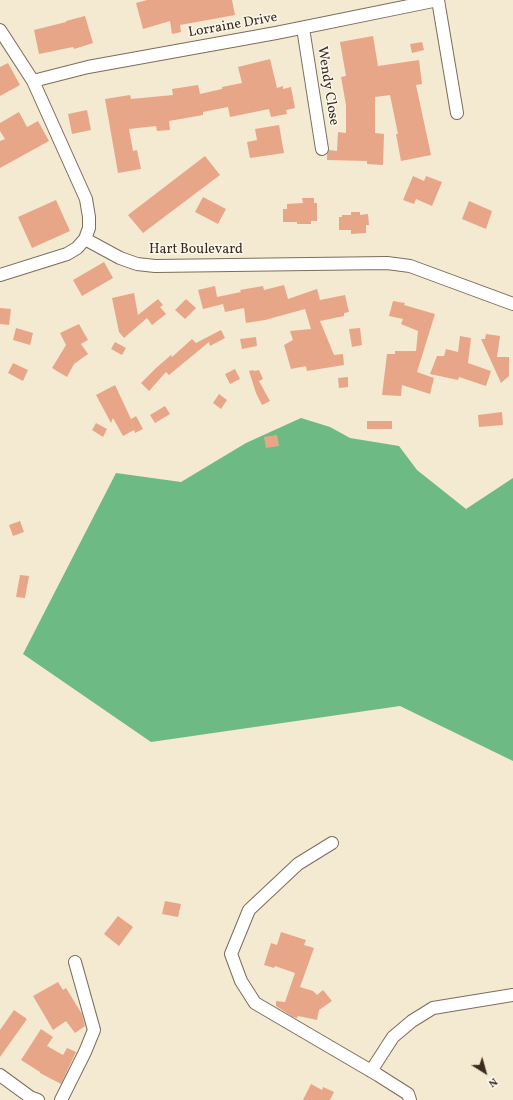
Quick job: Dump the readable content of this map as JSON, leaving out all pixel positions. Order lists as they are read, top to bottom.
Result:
{
  "streets": {
    "street": ["Lorraine Drive", "Wendy Close", "Hart Boulevard"]
  },
  "crossings": [
    ["Lorraine Drive", "Wendy Close"]
  ],
  "north": "bottom right"
}
